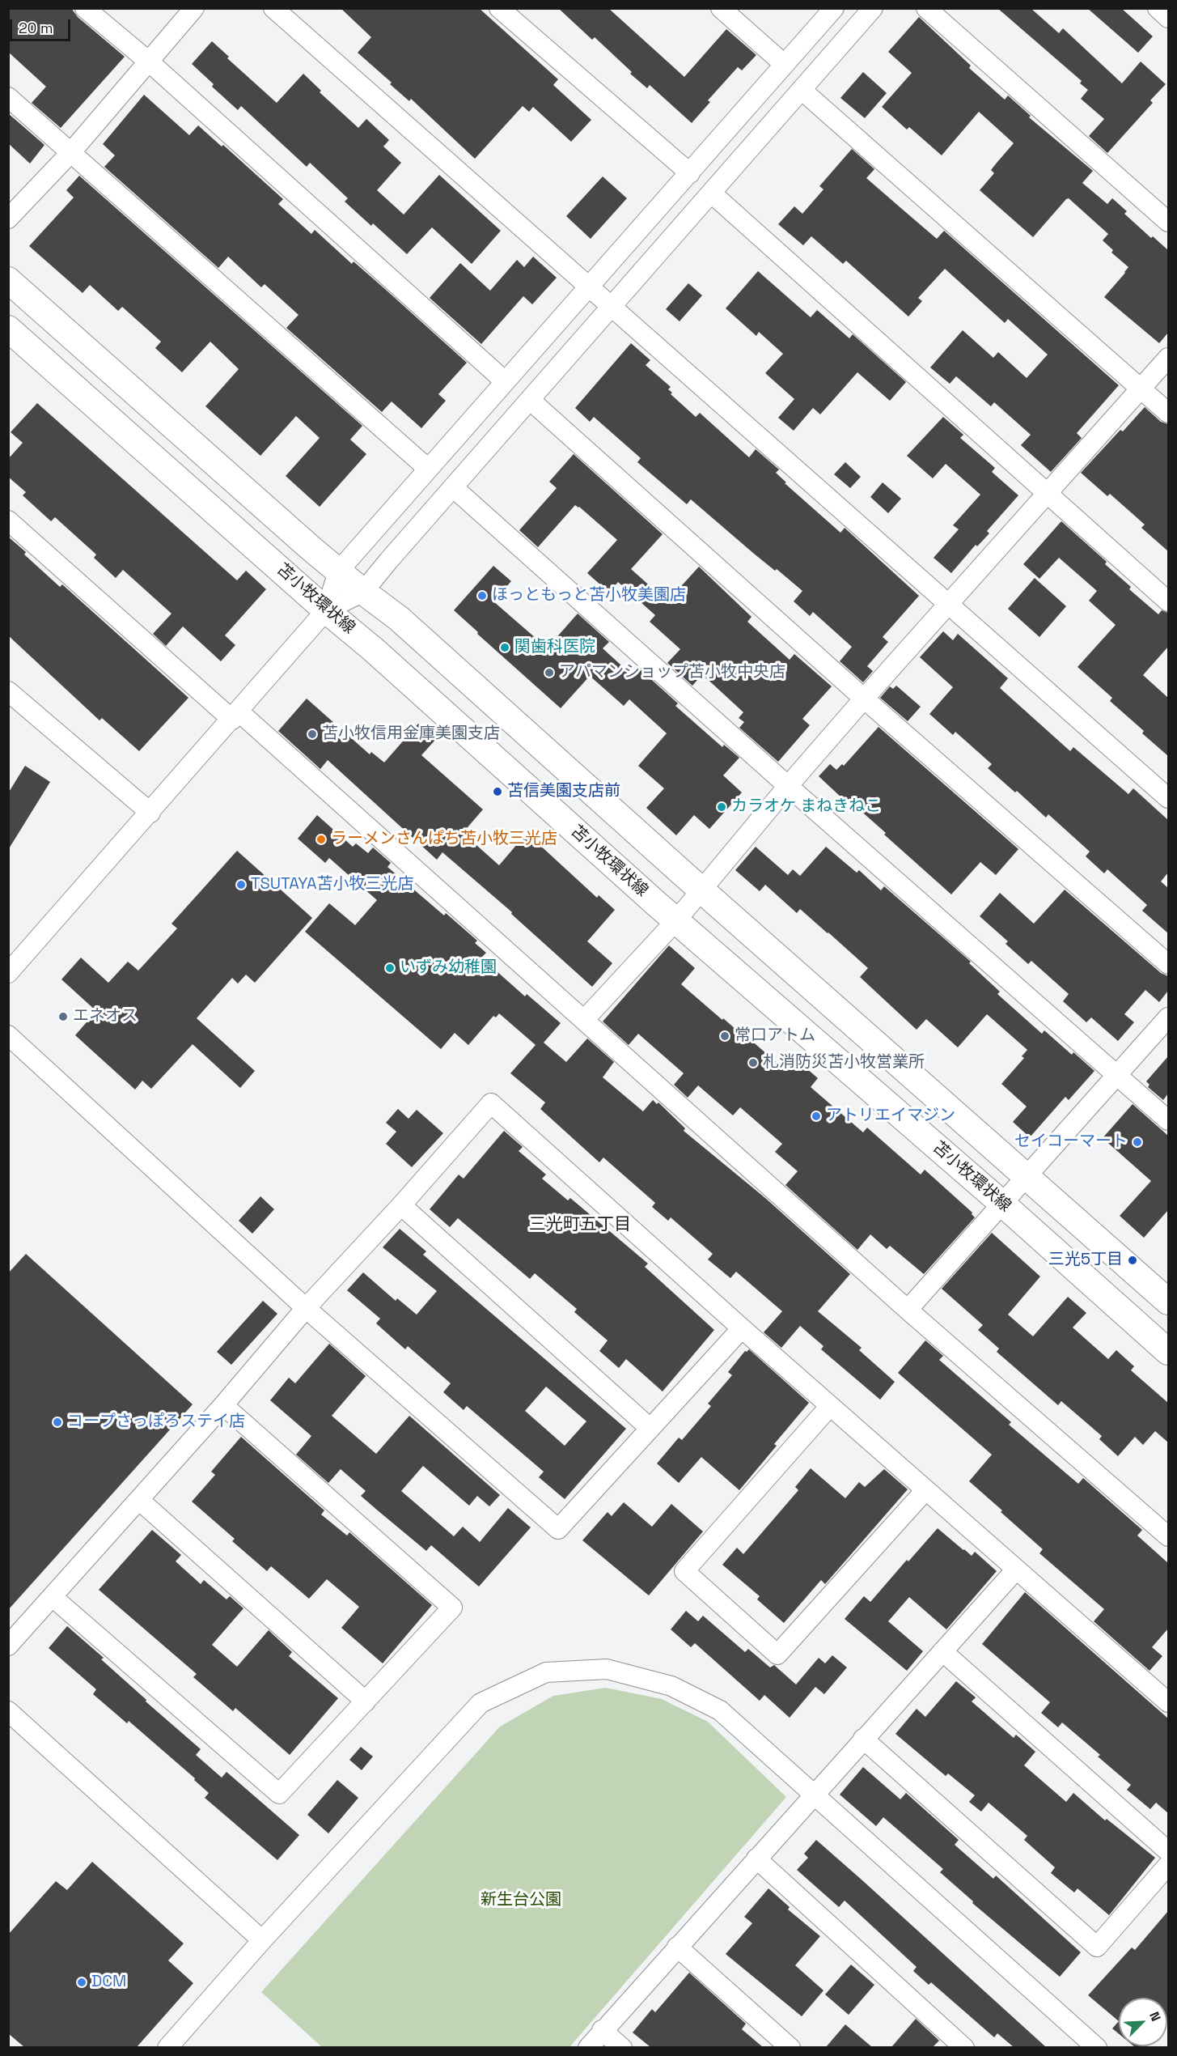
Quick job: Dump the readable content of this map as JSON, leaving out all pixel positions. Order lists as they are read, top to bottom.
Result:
{
  "streets": {
    "main road": ["苫小牧環状線"]
  },
  "districts": ["三光町五丁目"],
  "parks": ["新生台公園"],
  "places": [
    "ほっともっと苫小牧美園店",
    "関歯科医院",
    "アパマンショップ苫小牧中央店",
    "苫小牧信用金庫美園支店",
    "苫信美園支店前",
    "カラオケ まねきねこ",
    "ラーメンさんぱち苫小牧三光店",
    "TSUTAYA苫小牧三光店",
    "いずみ幼稚園",
    "エネオス",
    "常口アトム",
    "札消防災苫小牧営業所",
    "アトリエイマジン",
    "セイコーマート",
    "三光5丁目",
    "コープさっぽろステイ店",
    "DCM"
  ],
  "scale_bar": "20 m",
  "north": "top right"
}
